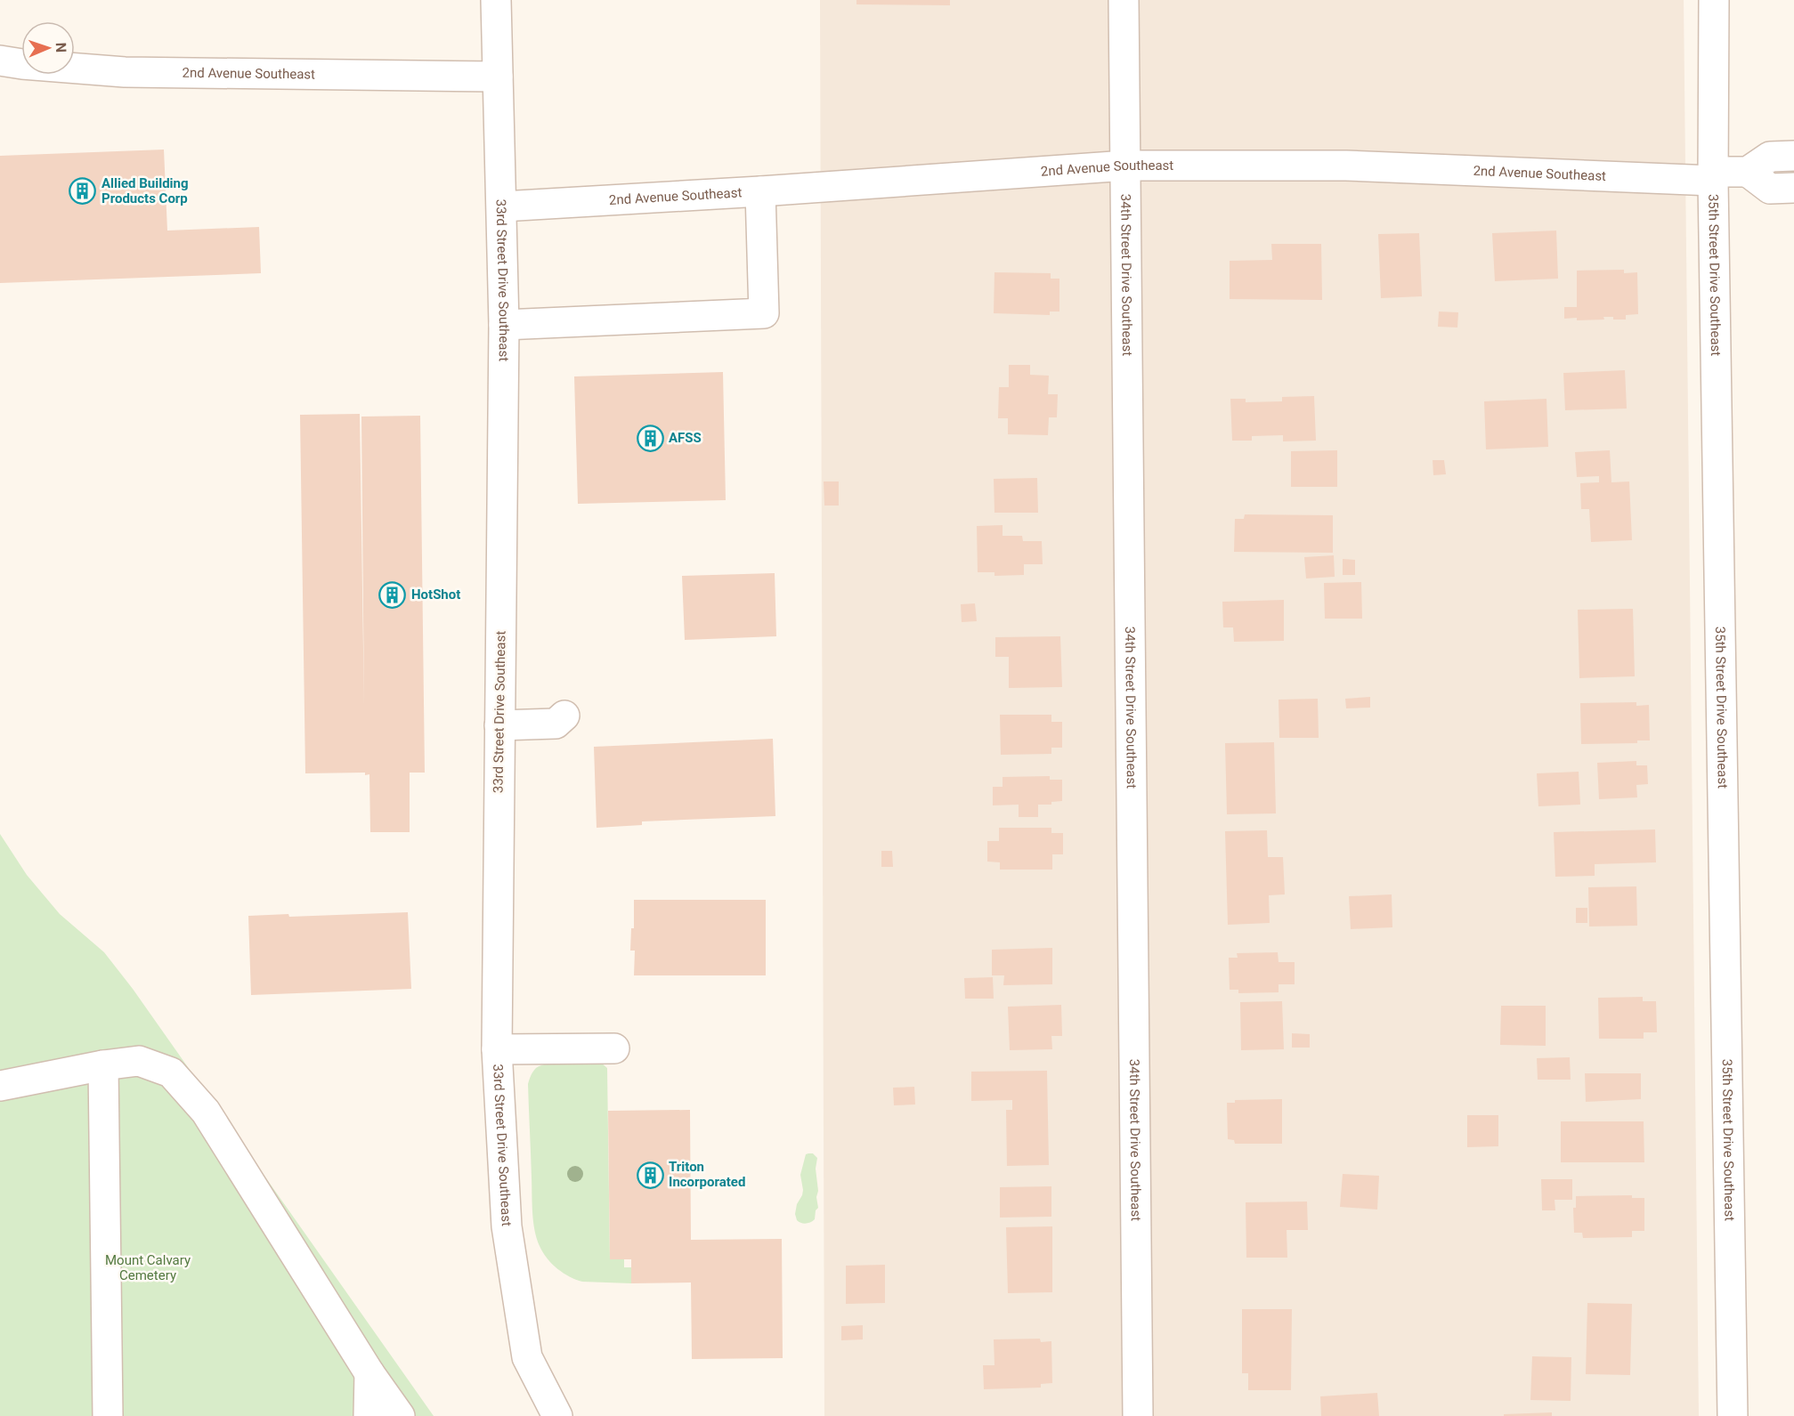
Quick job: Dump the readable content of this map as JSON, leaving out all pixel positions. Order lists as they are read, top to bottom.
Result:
{
  "streets": {
    "street": [
      "2nd Avenue Southeast",
      "34th Street Drive Southeast",
      "35th Street Drive Southeast",
      "33rd Street Drive Southeast"
    ]
  },
  "crossings": [
    ["2nd Avenue Southeast", "34th Street Drive Southeast"],
    ["2nd Avenue Southeast", "35th Street Drive Southeast"],
    ["2nd Avenue Southeast", "33rd Street Drive Southeast"]
  ],
  "parks": ["Mount Calvary Cemetery"],
  "places": {
    "building": [
      "Allied Building Products Corp",
      "AFSS",
      "HotShot",
      "Triton Incorporated"
    ]
  },
  "north": "right"
}
